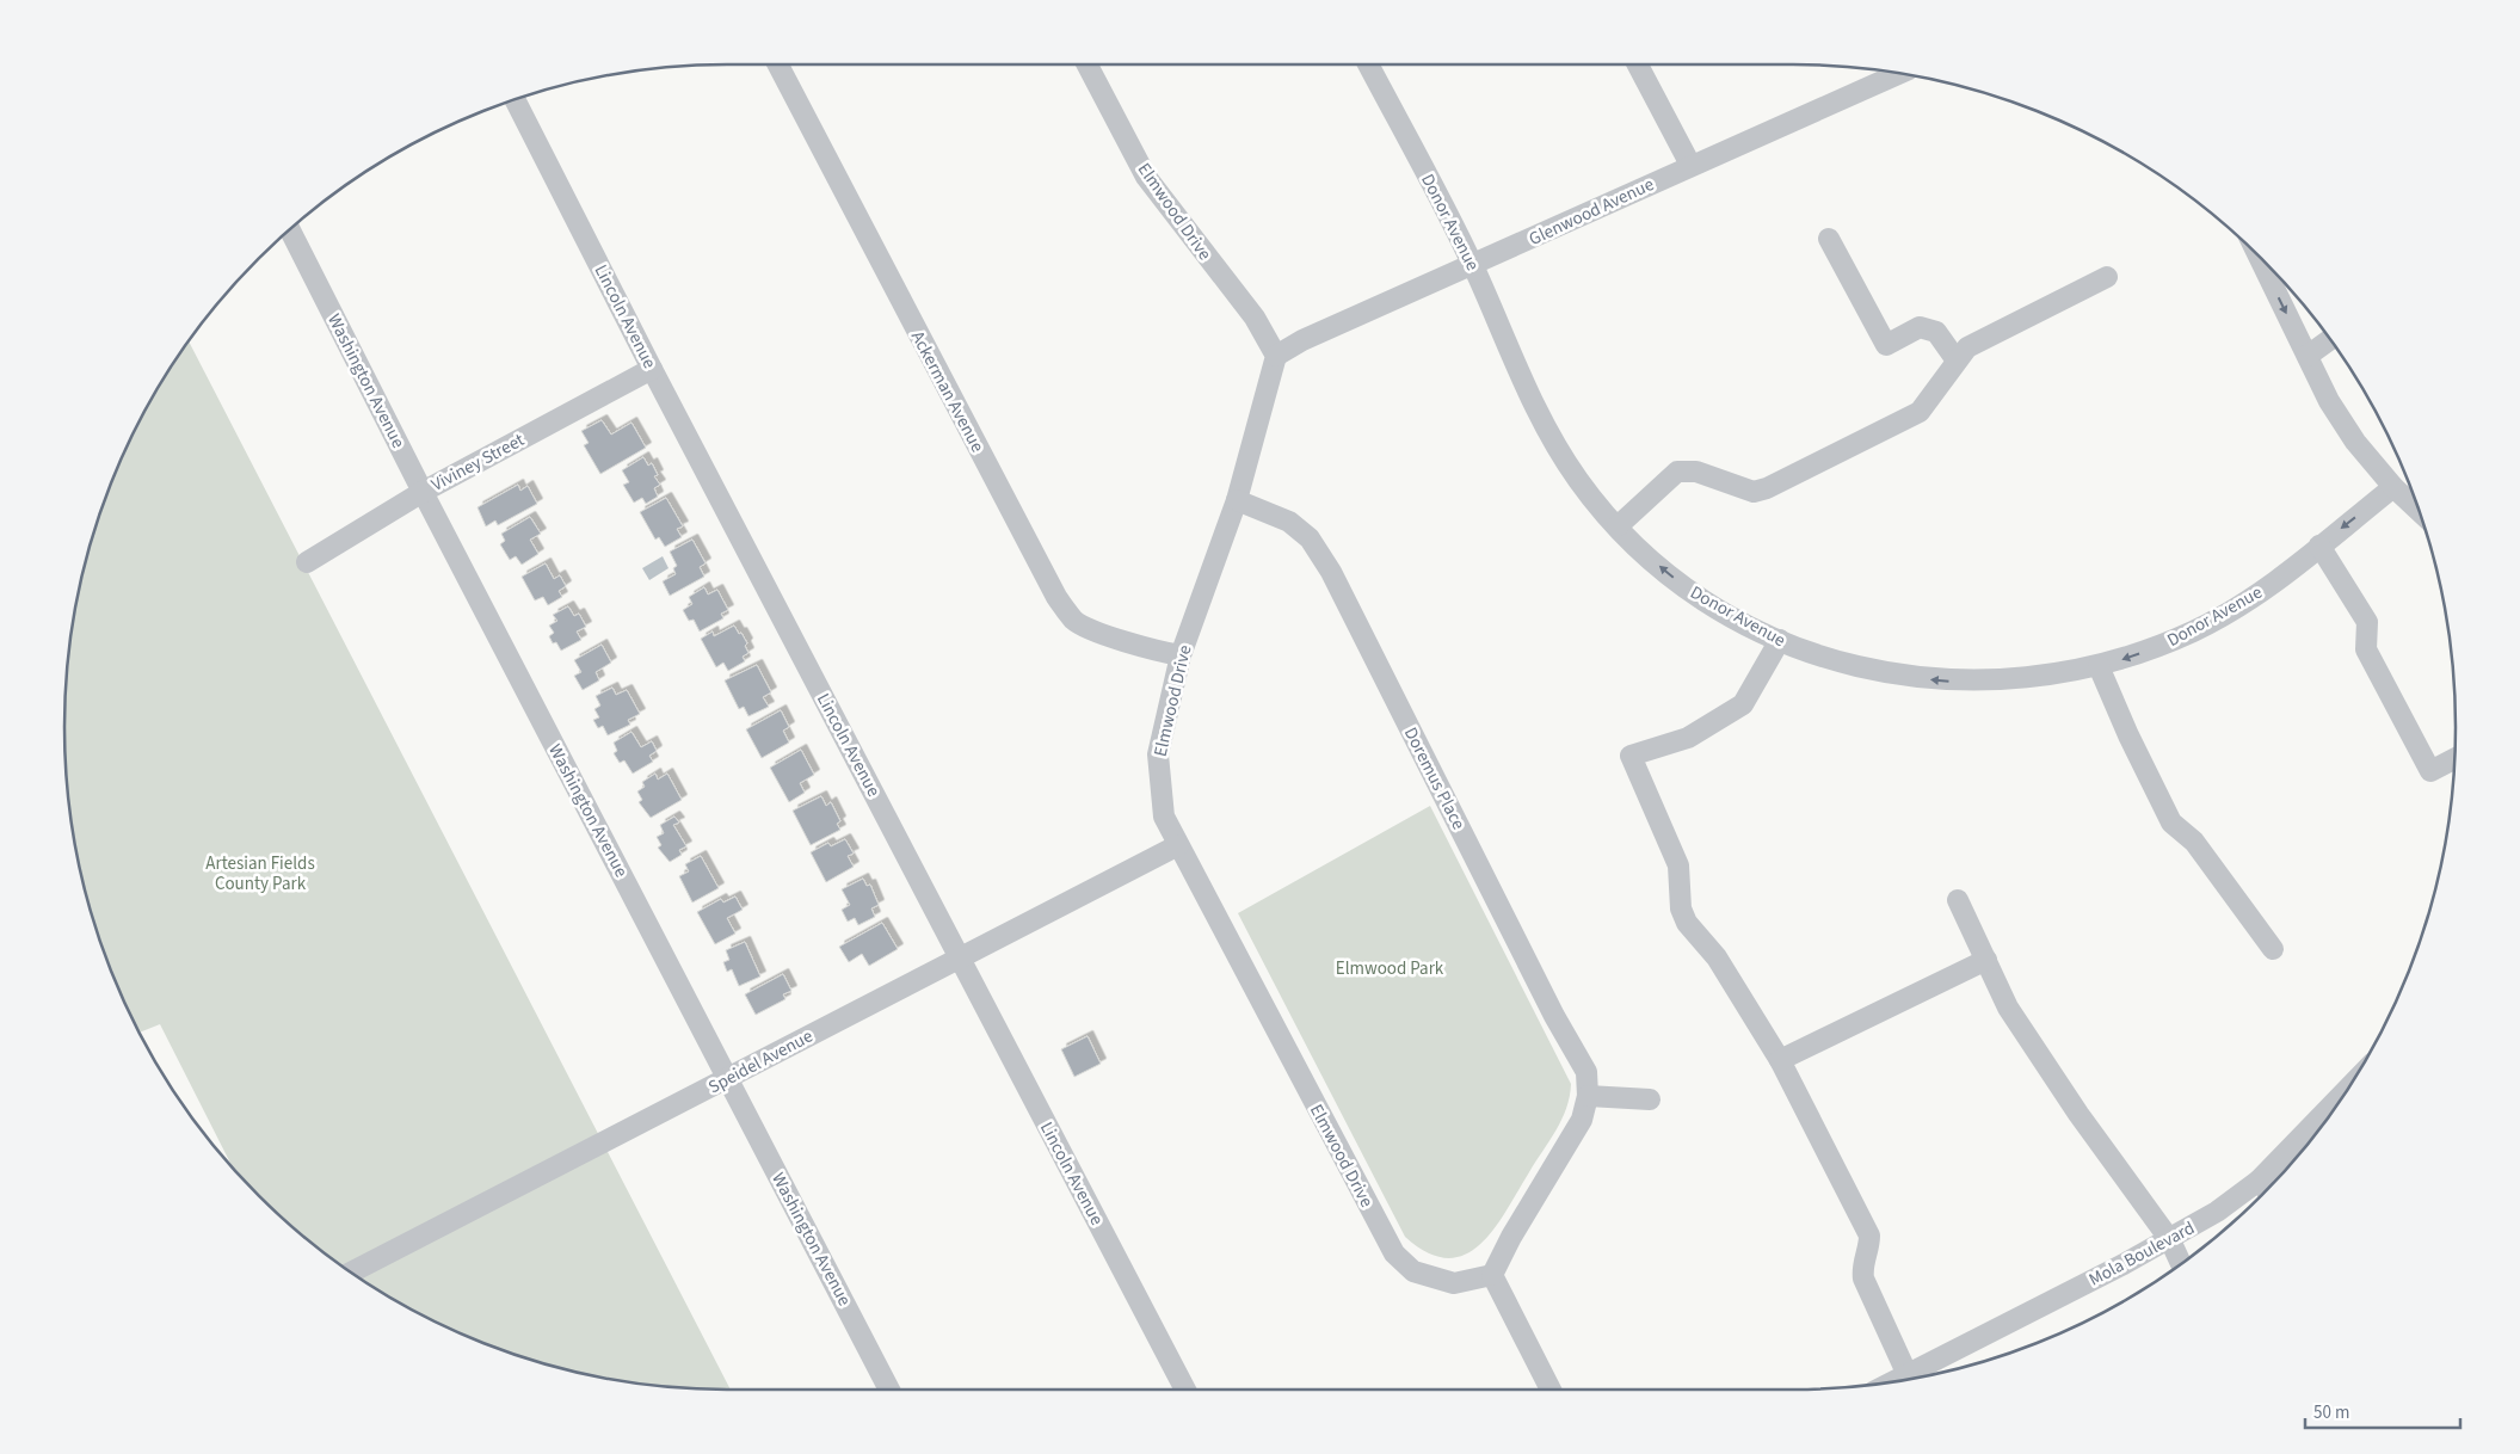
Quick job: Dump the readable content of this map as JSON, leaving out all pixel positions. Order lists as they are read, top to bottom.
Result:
{
  "streets": {
    "street": [
      "Elmwood Drive",
      "Glenwood Avenue",
      "Donor Avenue",
      "Lincoln Avenue",
      "Washington Avenue",
      "Ackerman Avenue",
      "Viviney Street",
      "Doremus Place",
      "Speidel Avenue",
      "Mola Boulevard"
    ]
  },
  "crossings": [
    ["Elmwood Drive", "Glenwood Avenue"],
    ["Elmwood Drive", "Ackerman Avenue"],
    ["Elmwood Drive", "Doremus Place"],
    ["Elmwood Drive", "Speidel Avenue"],
    ["Glenwood Avenue", "Donor Avenue"],
    ["Lincoln Avenue", "Viviney Street"],
    ["Lincoln Avenue", "Speidel Avenue"],
    ["Washington Avenue", "Viviney Street"],
    ["Washington Avenue", "Speidel Avenue"]
  ],
  "one_way": ["Donor Avenue"],
  "parks": ["Artesian Fields County Park", "Elmwood Park"],
  "scale_bar": "50 m"
}
